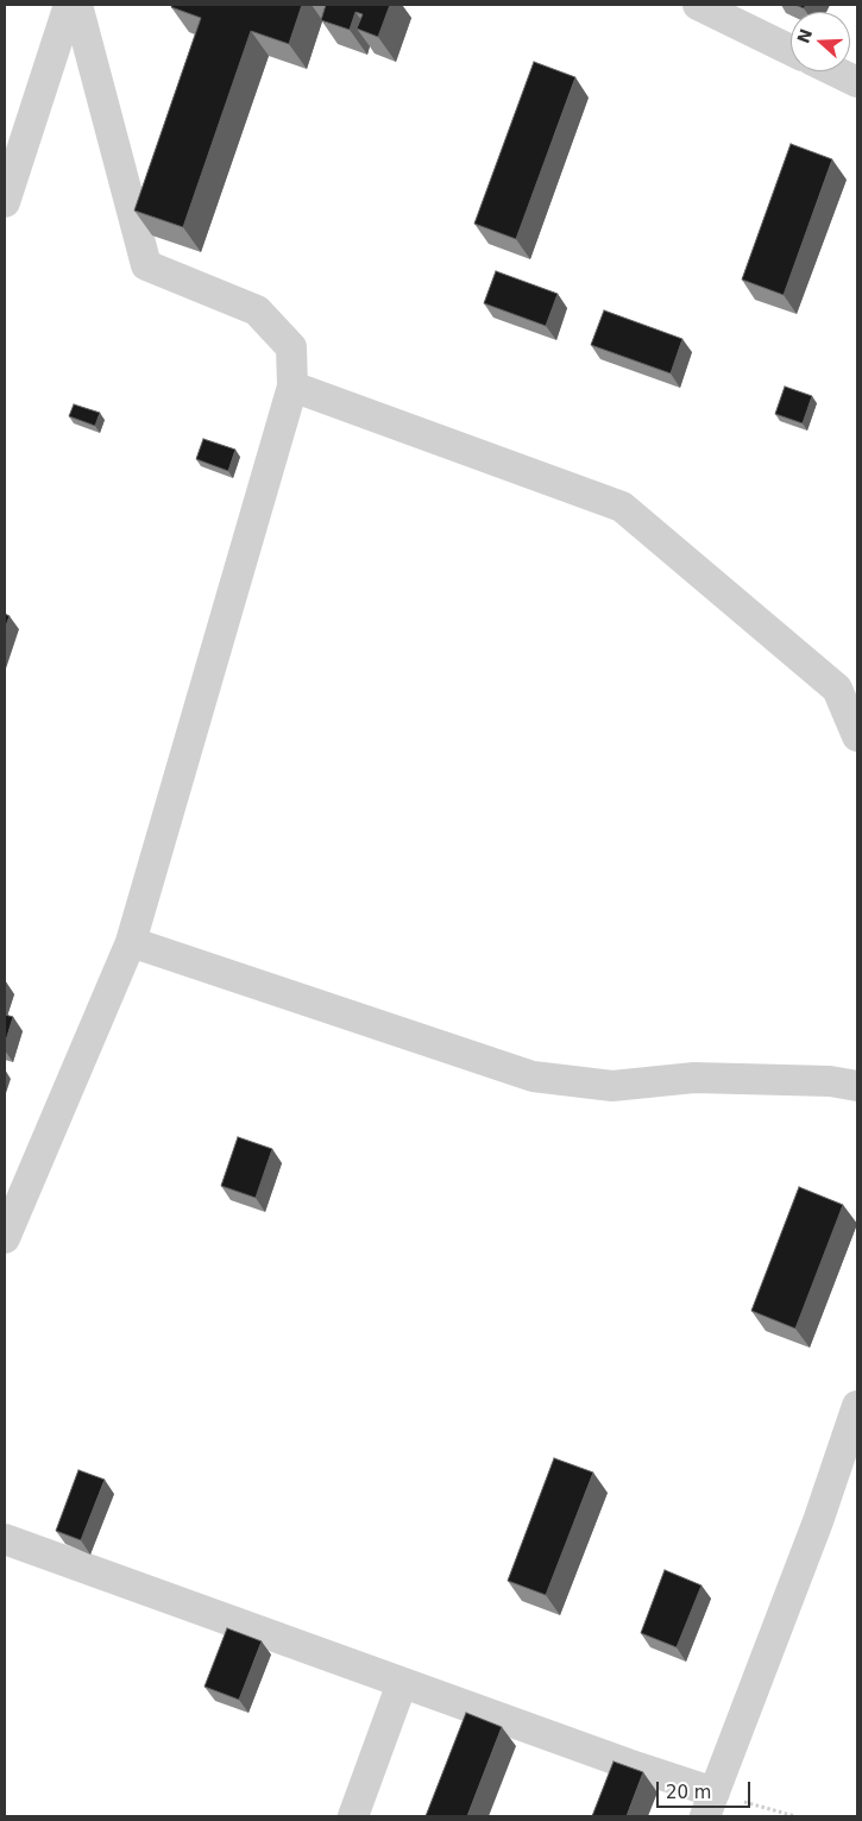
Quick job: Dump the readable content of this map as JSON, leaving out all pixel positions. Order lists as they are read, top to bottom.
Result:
{
  "scale_bar": "20 m",
  "north": "left"
}
